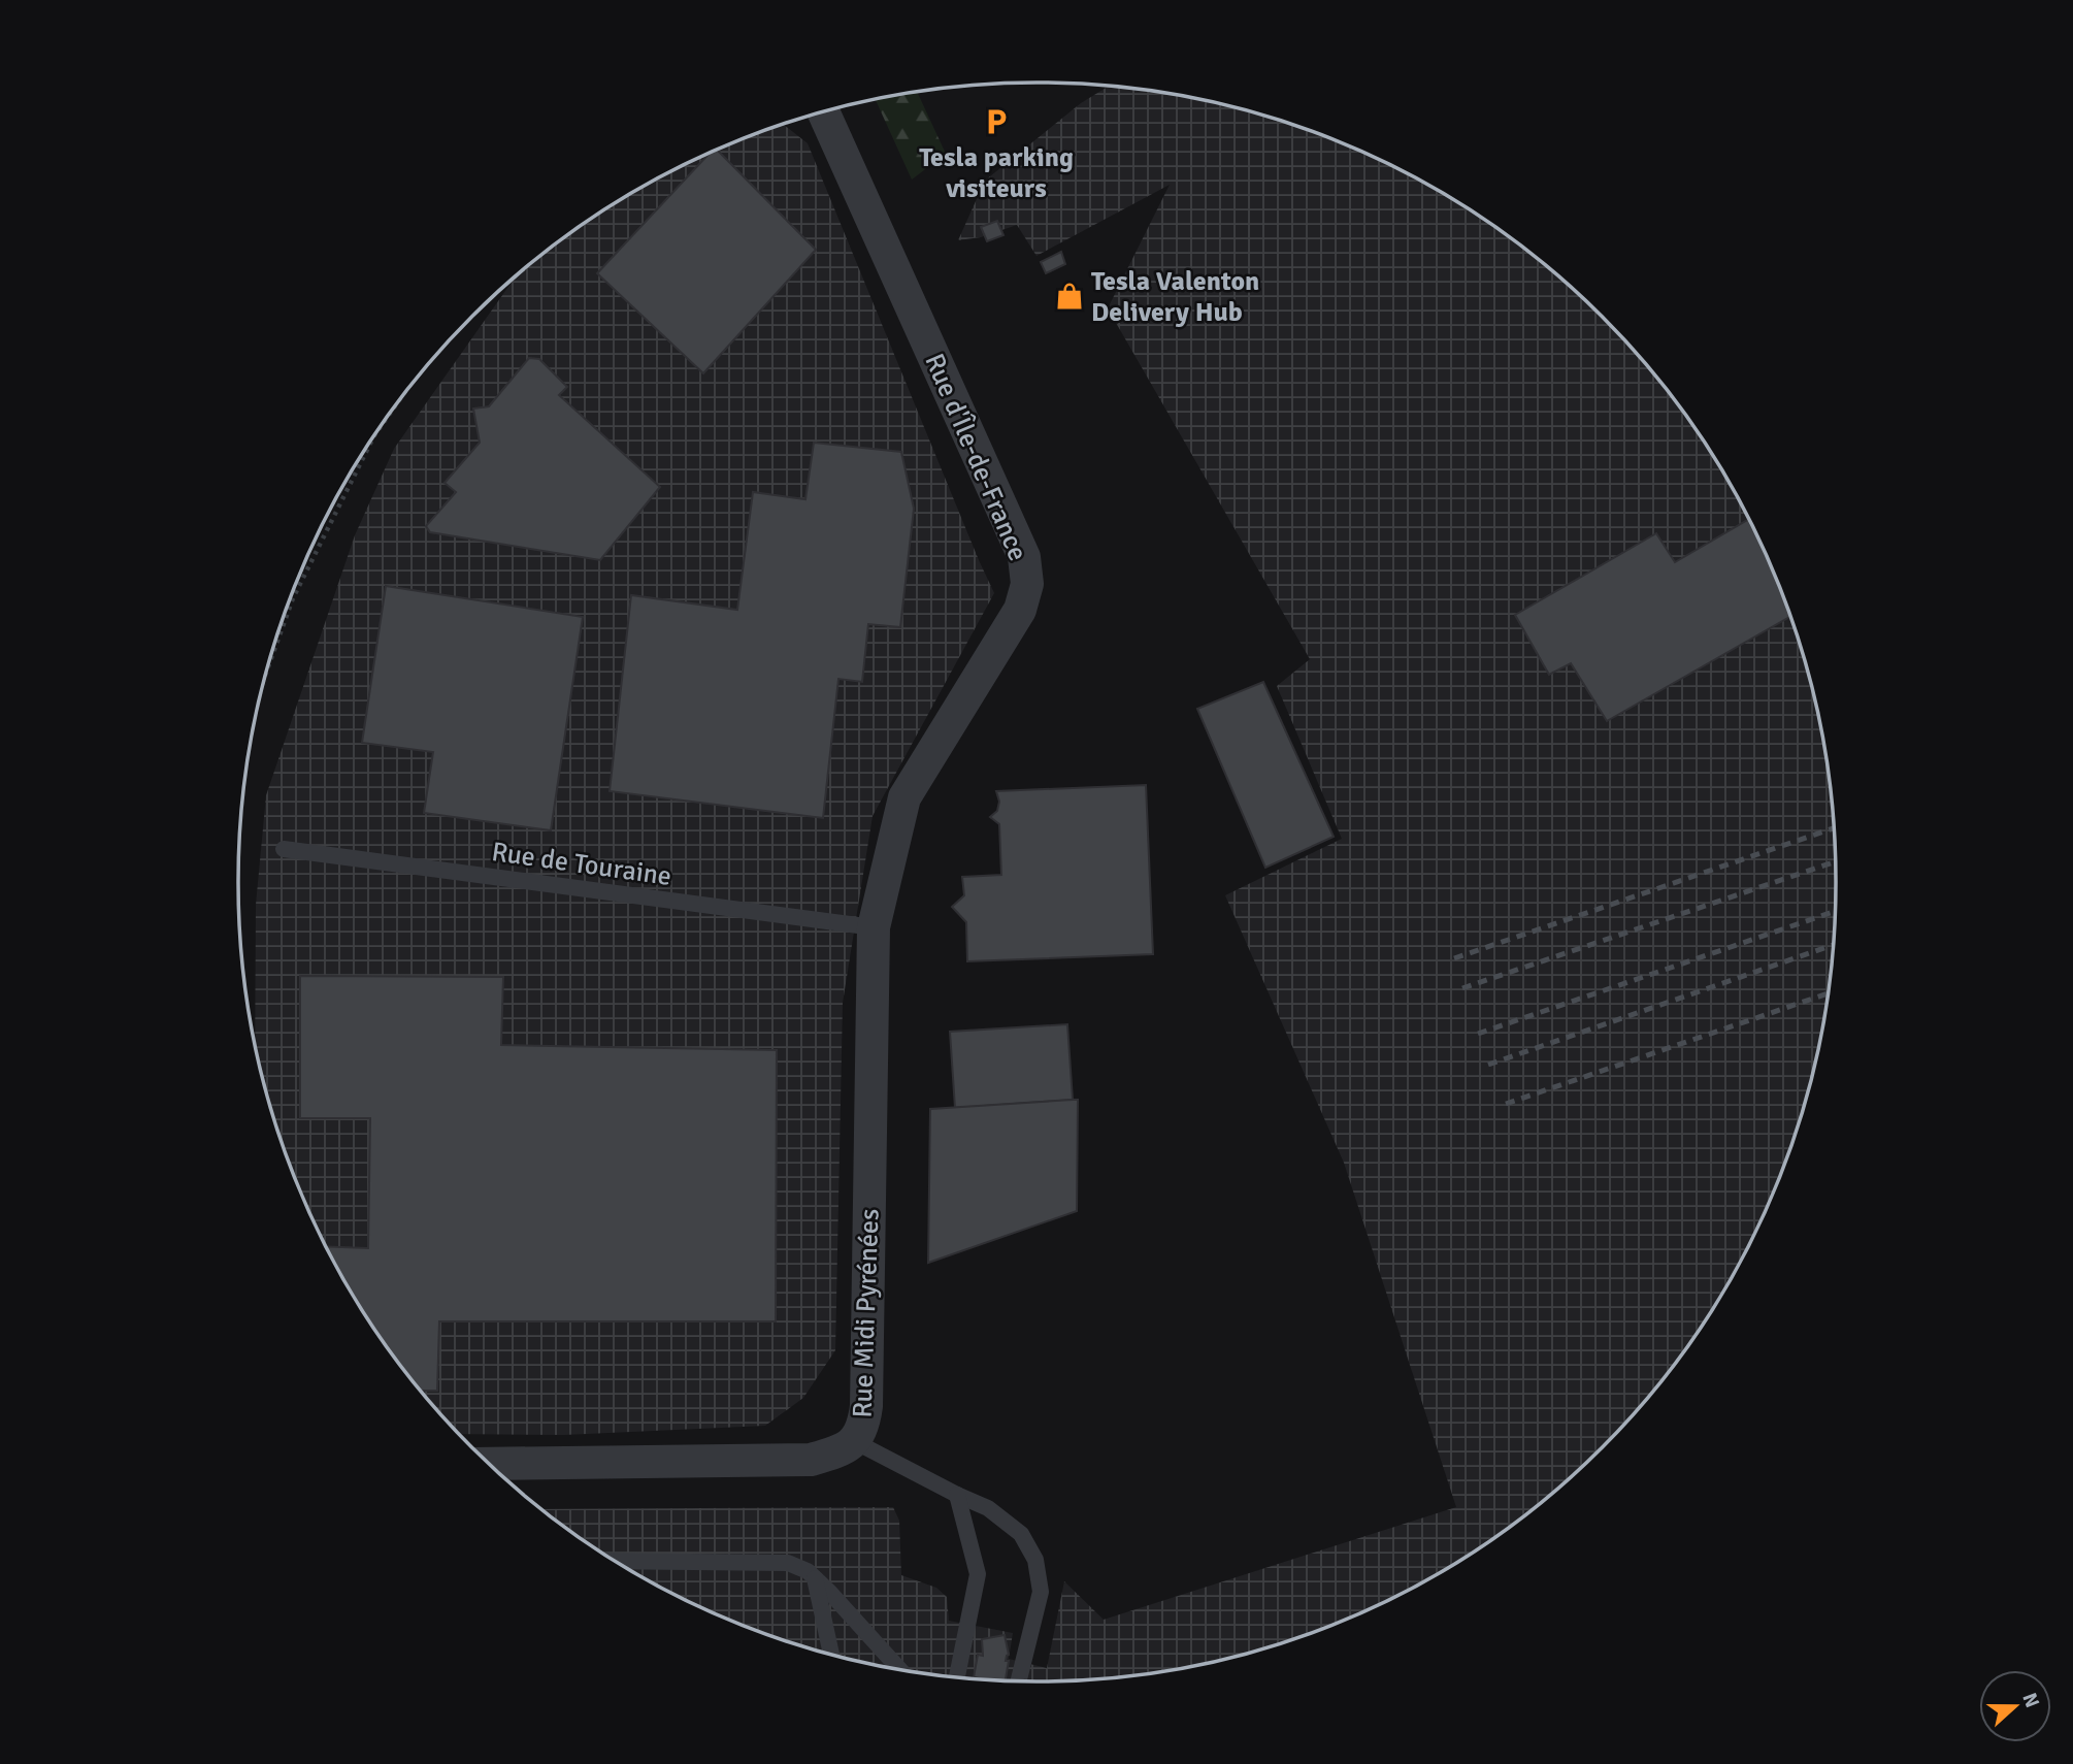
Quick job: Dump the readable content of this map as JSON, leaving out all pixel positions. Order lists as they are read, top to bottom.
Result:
{
  "streets": {
    "street": ["Rue d'Île-de-France", "Rue Midi Pyrénées"],
    "lane": ["Rue de Touraine"]
  },
  "crossings": [
    ["Rue d'Île-de-France", "Rue de Touraine"],
    ["Rue d'Île-de-France", "Rue Midi Pyrénées"],
    ["Rue de Touraine", "Rue Midi Pyrénées"]
  ],
  "places": {
    "parking": ["Tesla parking visiteurs"],
    "shop": ["Tesla Valenton Delivery Hub"]
  },
  "north": "right"
}
